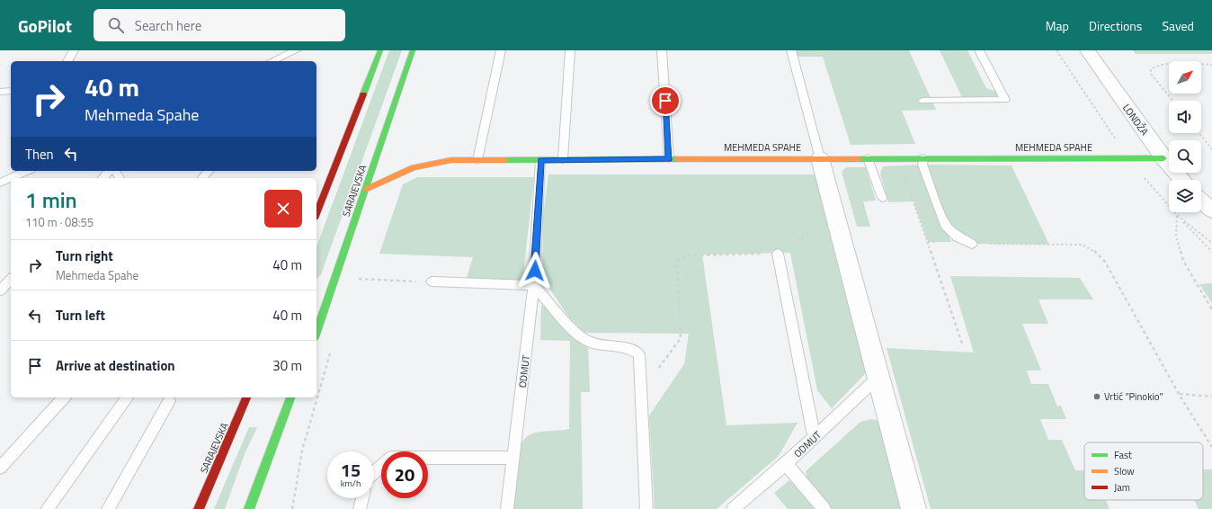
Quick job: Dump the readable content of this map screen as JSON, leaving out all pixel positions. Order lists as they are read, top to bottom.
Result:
{
  "streets": {
    "street": ["LONDŽA", "MEHMEDA SPAHE", "SARAJEVSKA"],
    "lane": ["ODMUT"]
  },
  "crossings": [
    ["LONDŽA", "MEHMEDA SPAHE"],
    ["MEHMEDA SPAHE", "SARAJEVSKA"],
    ["MEHMEDA SPAHE", "ODMUT"]
  ],
  "places": ["Vrtić “Pinokio”"],
  "legend": ["Fast", "Slow", "Jam"],
  "north": "top right",
  "page": {
    "header": "GoPilot",
    "search": "Search here",
    "nav": ["Map", "Directions", "Saved"],
    "turn": ["40 m", "Mehmeda Spahe"],
    "then": "Then",
    "heading": ["1 min", "110 m · 08:55"],
    "list": [
      {
        "name": "Turn right",
        "note": "Mehmeda Spahe",
        "value": "40 m"
      },
      {
        "name": "Turn left",
        "value": "40 m"
      },
      {
        "name": "Arrive at destination",
        "value": "30 m"
      }
    ],
    "speed": "15 km/h",
    "limit": "20"
  }
}
